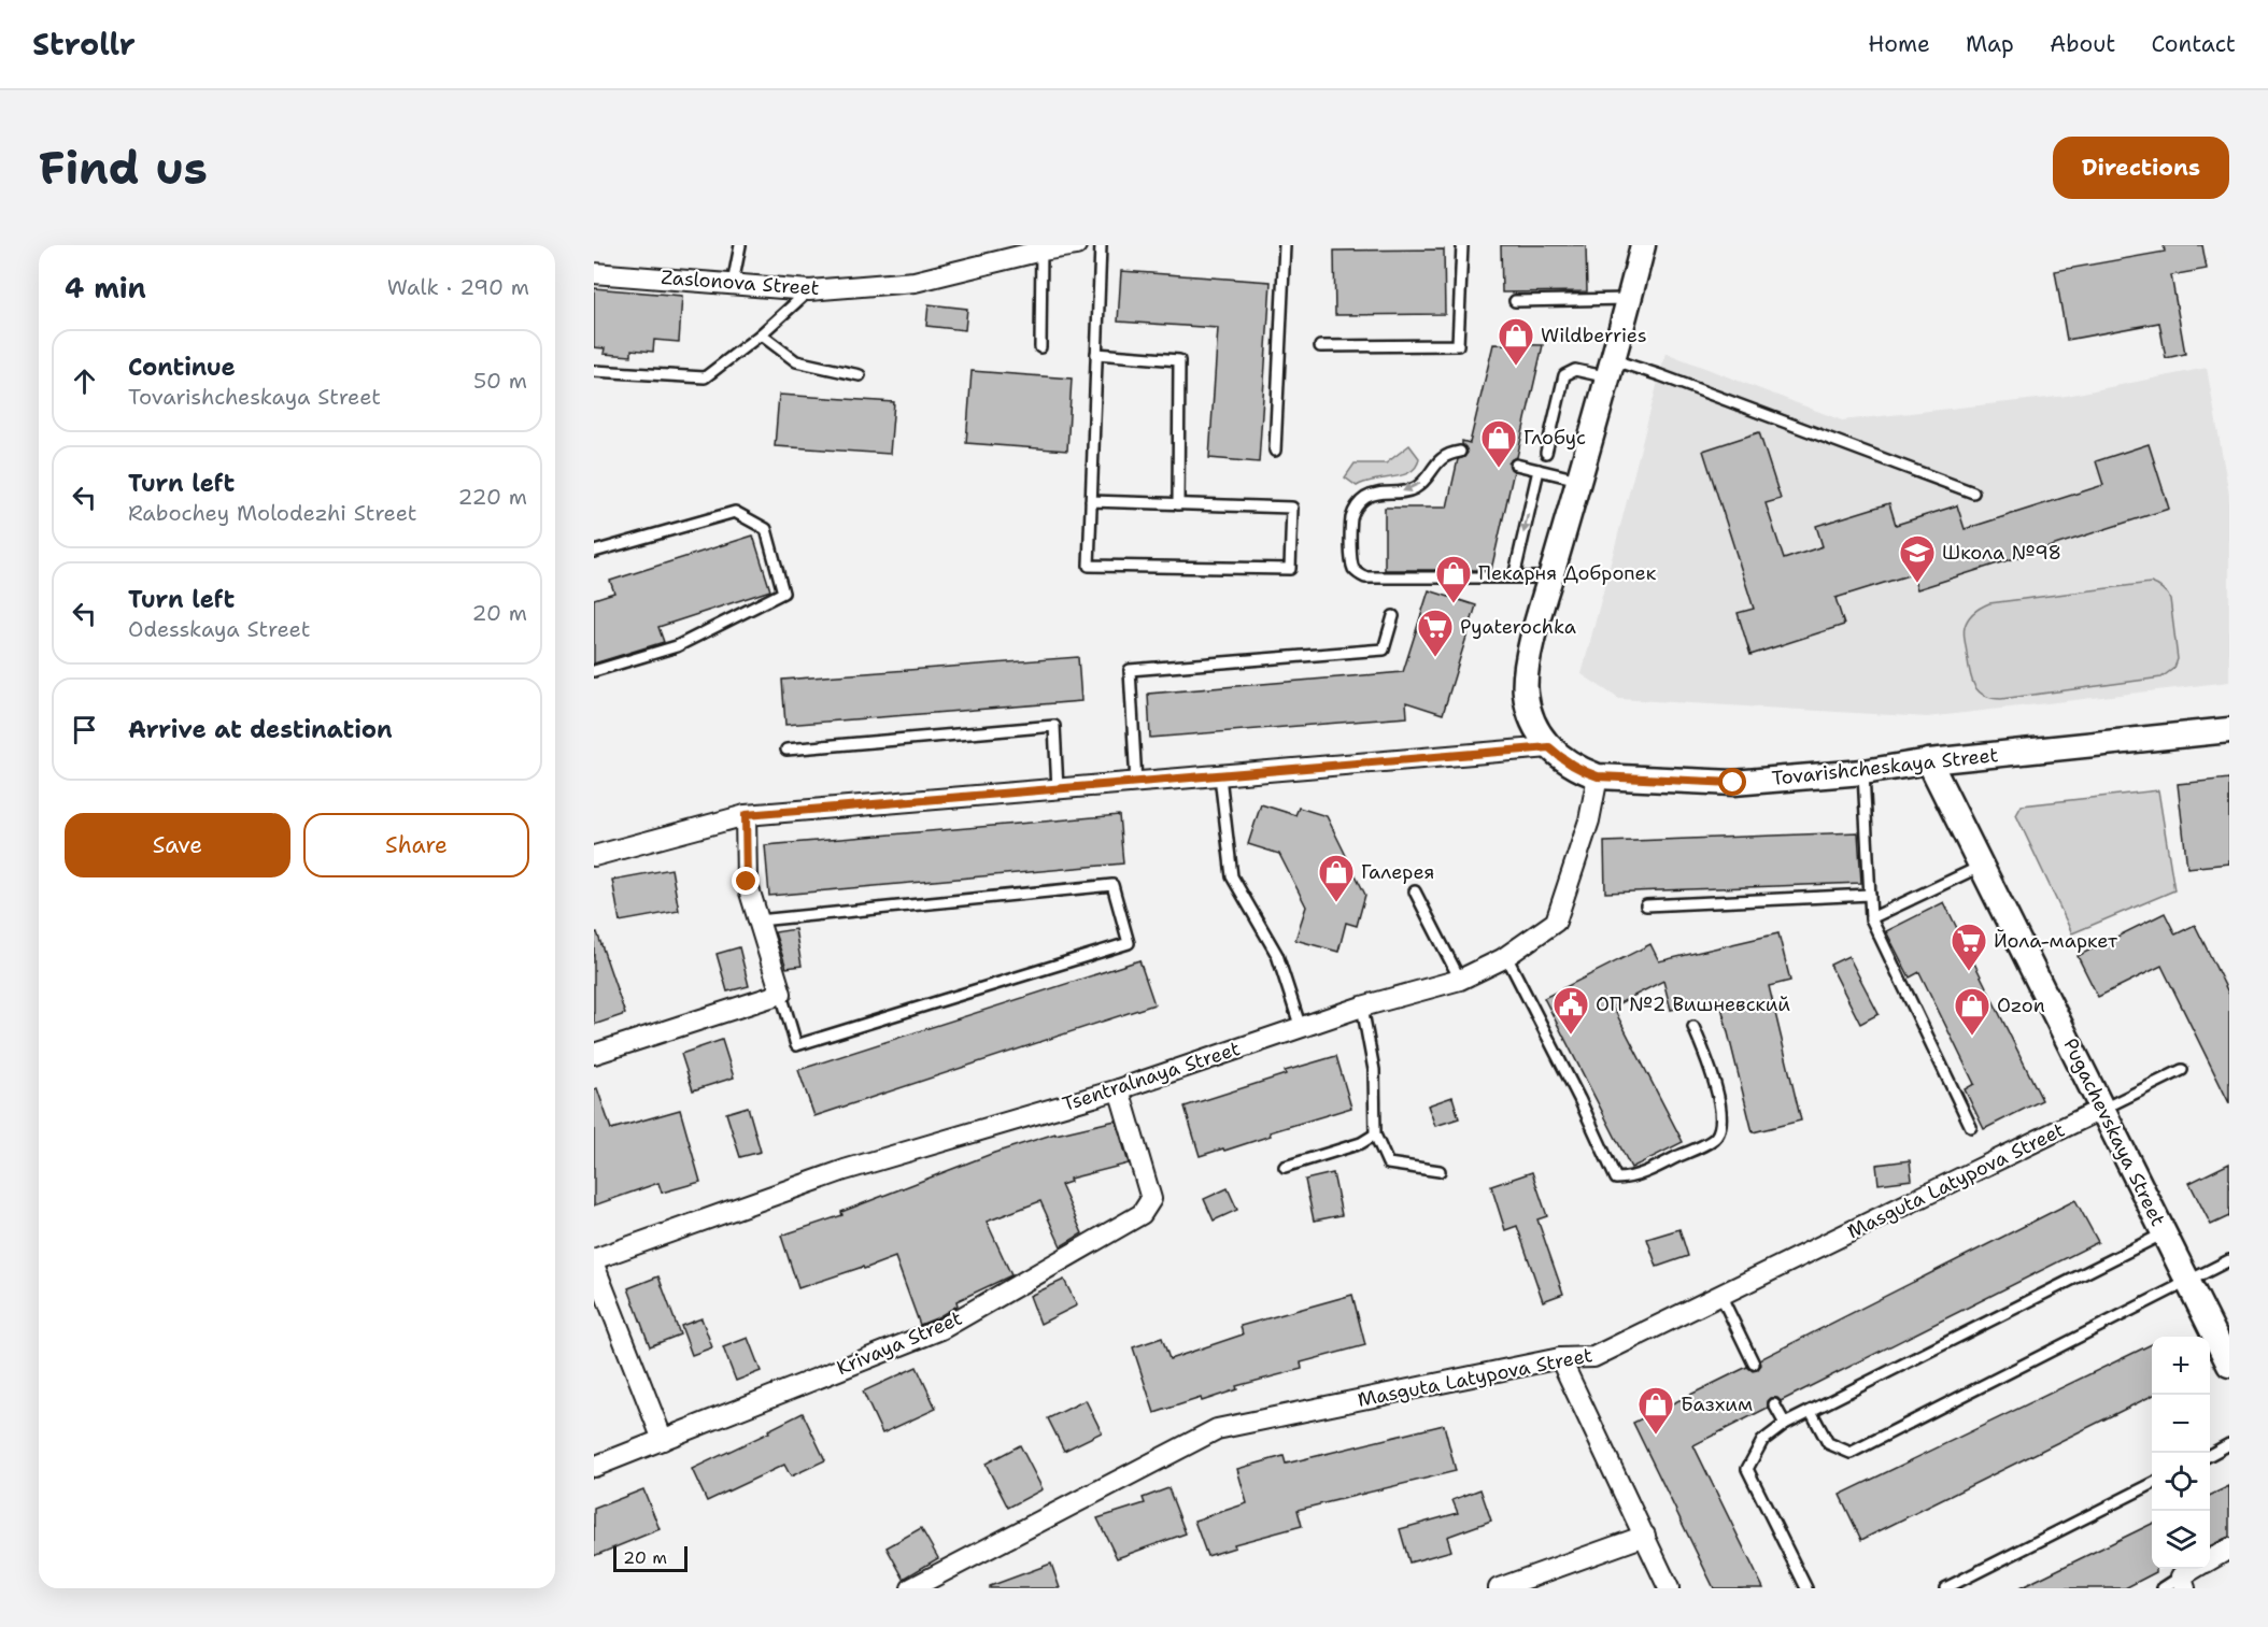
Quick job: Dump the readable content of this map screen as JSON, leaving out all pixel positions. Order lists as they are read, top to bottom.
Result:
{
  "streets": {
    "street": [
      "Zaslonova Street",
      "Tovarishcheskaya Street",
      "Tsentralnaya Street",
      "Pugachevskaya Street",
      "Masguta Latypova Street",
      "Krivaya Street"
    ]
  },
  "crossings": [
    ["Tovarishcheskaya Street", "Tsentralnaya Street"],
    ["Tovarishcheskaya Street", "Pugachevskaya Street"],
    ["Tsentralnaya Street", "Krivaya Street"],
    ["Pugachevskaya Street", "Masguta Latypova Street"]
  ],
  "places": {
    "shop": [
      "Wildberries",
      "Глобус",
      "Пекарня Добропек",
      "Галерея",
      "Ozon",
      "Базхим"
    ],
    "school or university": ["Школа №98"],
    "supermarket": ["Pyaterochka", "Йола-маркет"],
    "public building": ["ОП №2 Вишневский"]
  },
  "scale_bar": "20 m",
  "page": {
    "header": "Strollr",
    "nav": [
      "Home",
      "Map",
      "About",
      "Contact"
    ],
    "buttons": [
      "Directions",
      ["Save", "Share"]
    ],
    "title": "Find us",
    "heading": ["4 min", "Walk · 290 m"],
    "list": [
      ["Continue", "Tovarishcheskaya Street", "50 m"],
      ["Turn left", "Rabochey Molodezhi Street", "220 m"],
      ["Turn left", "Odesskaya Street", "20 m"],
      "Arrive at destination"
    ],
    "map_buttons": ["+", "−"],
    "scale": "20 m"
  }
}
